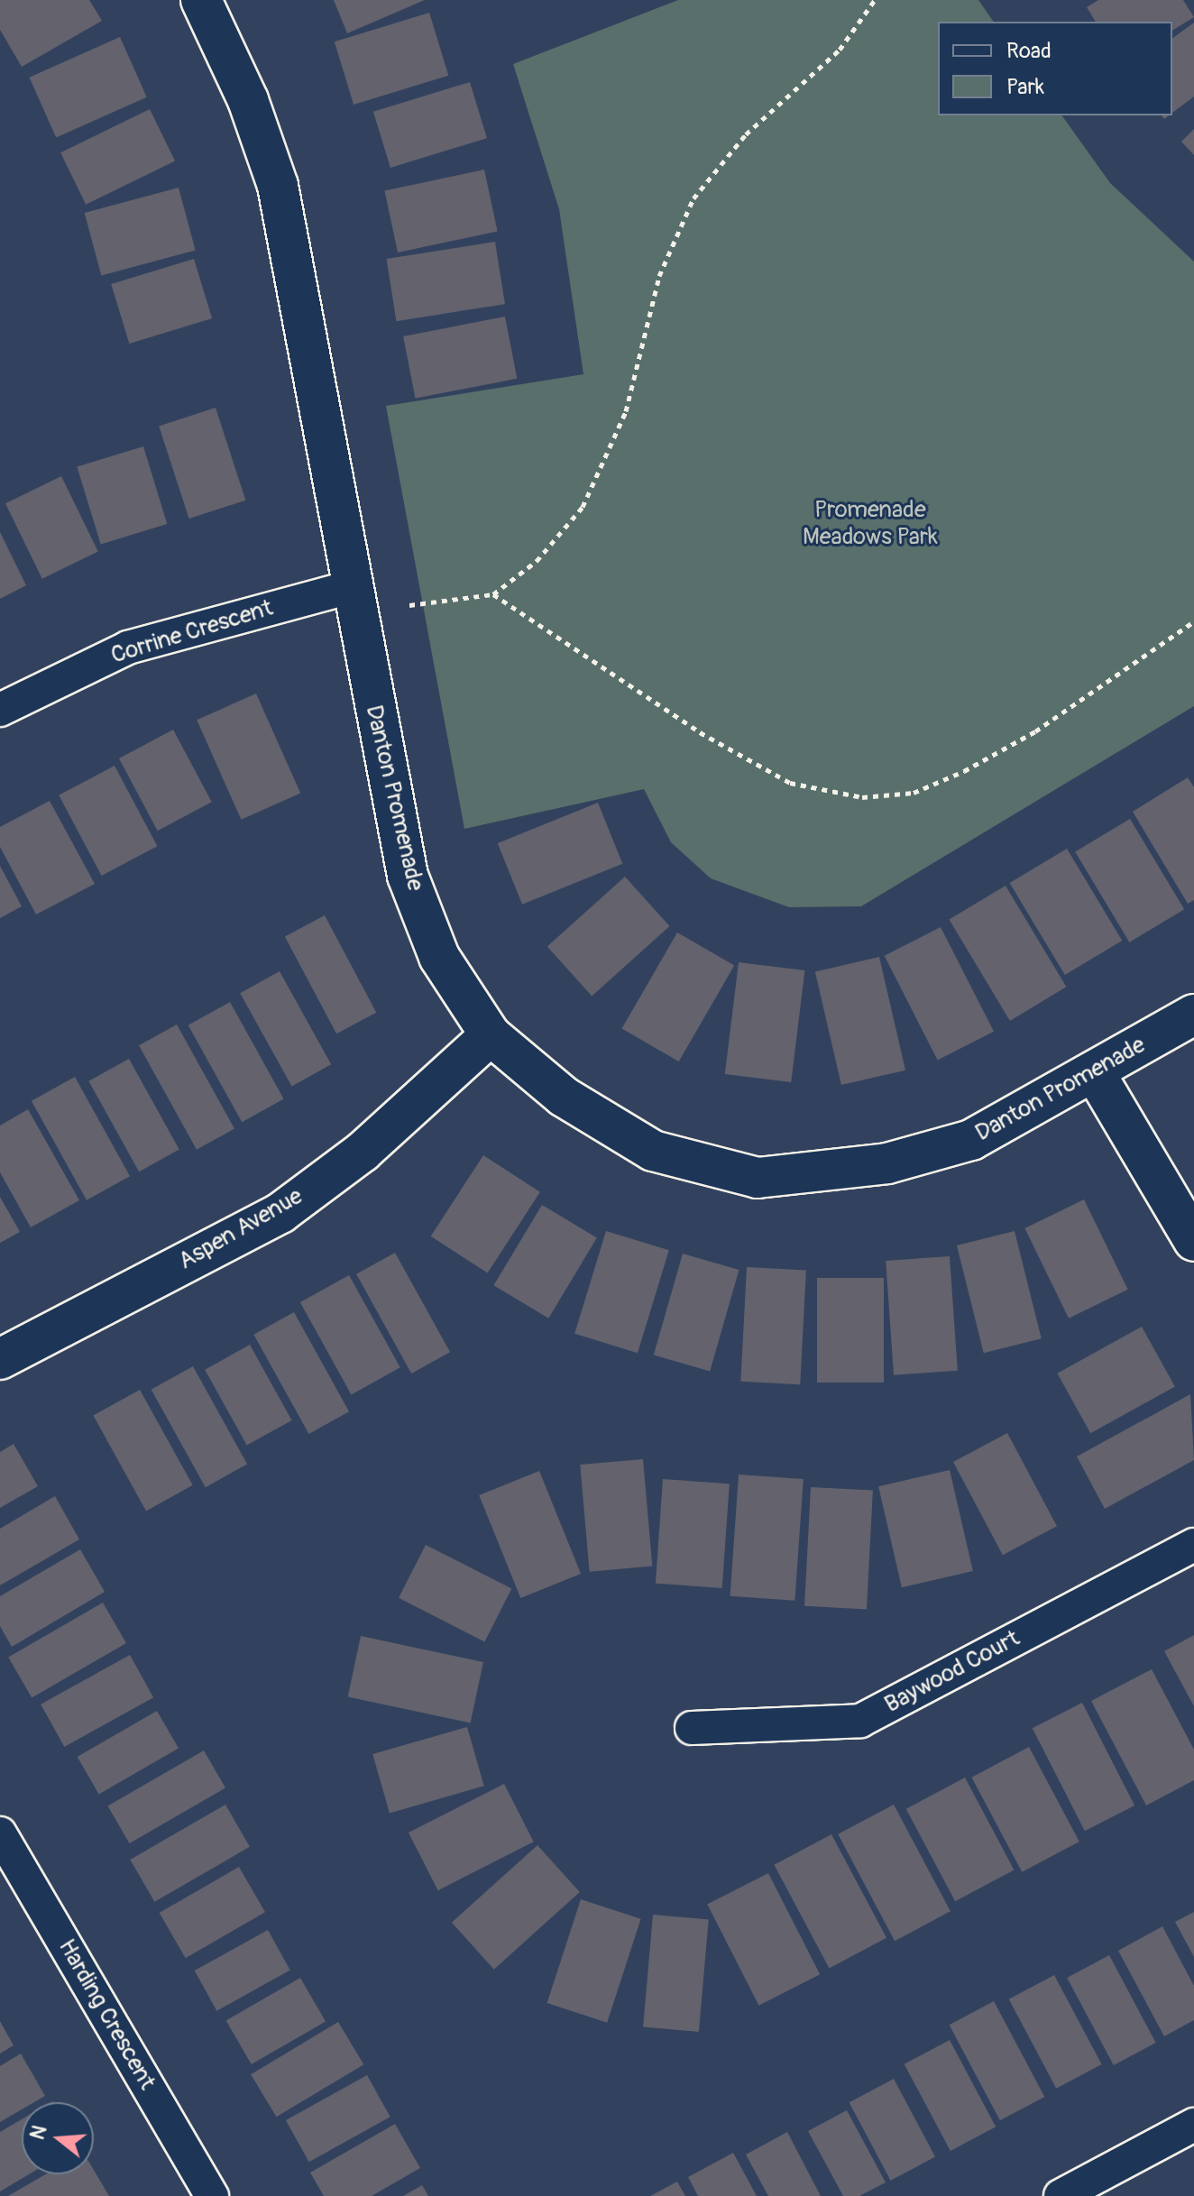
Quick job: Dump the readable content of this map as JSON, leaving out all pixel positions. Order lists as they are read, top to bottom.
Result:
{
  "streets": {
    "street": [
      "Corrine Crescent",
      "Danton Promenade",
      "Aspen Avenue",
      "Baywood Court",
      "Harding Crescent"
    ]
  },
  "crossings": [
    ["Corrine Crescent", "Danton Promenade"],
    ["Danton Promenade", "Aspen Avenue"]
  ],
  "parks": ["Promenade Meadows Park"],
  "legend": ["Road", "Park"],
  "north": "left"
}
